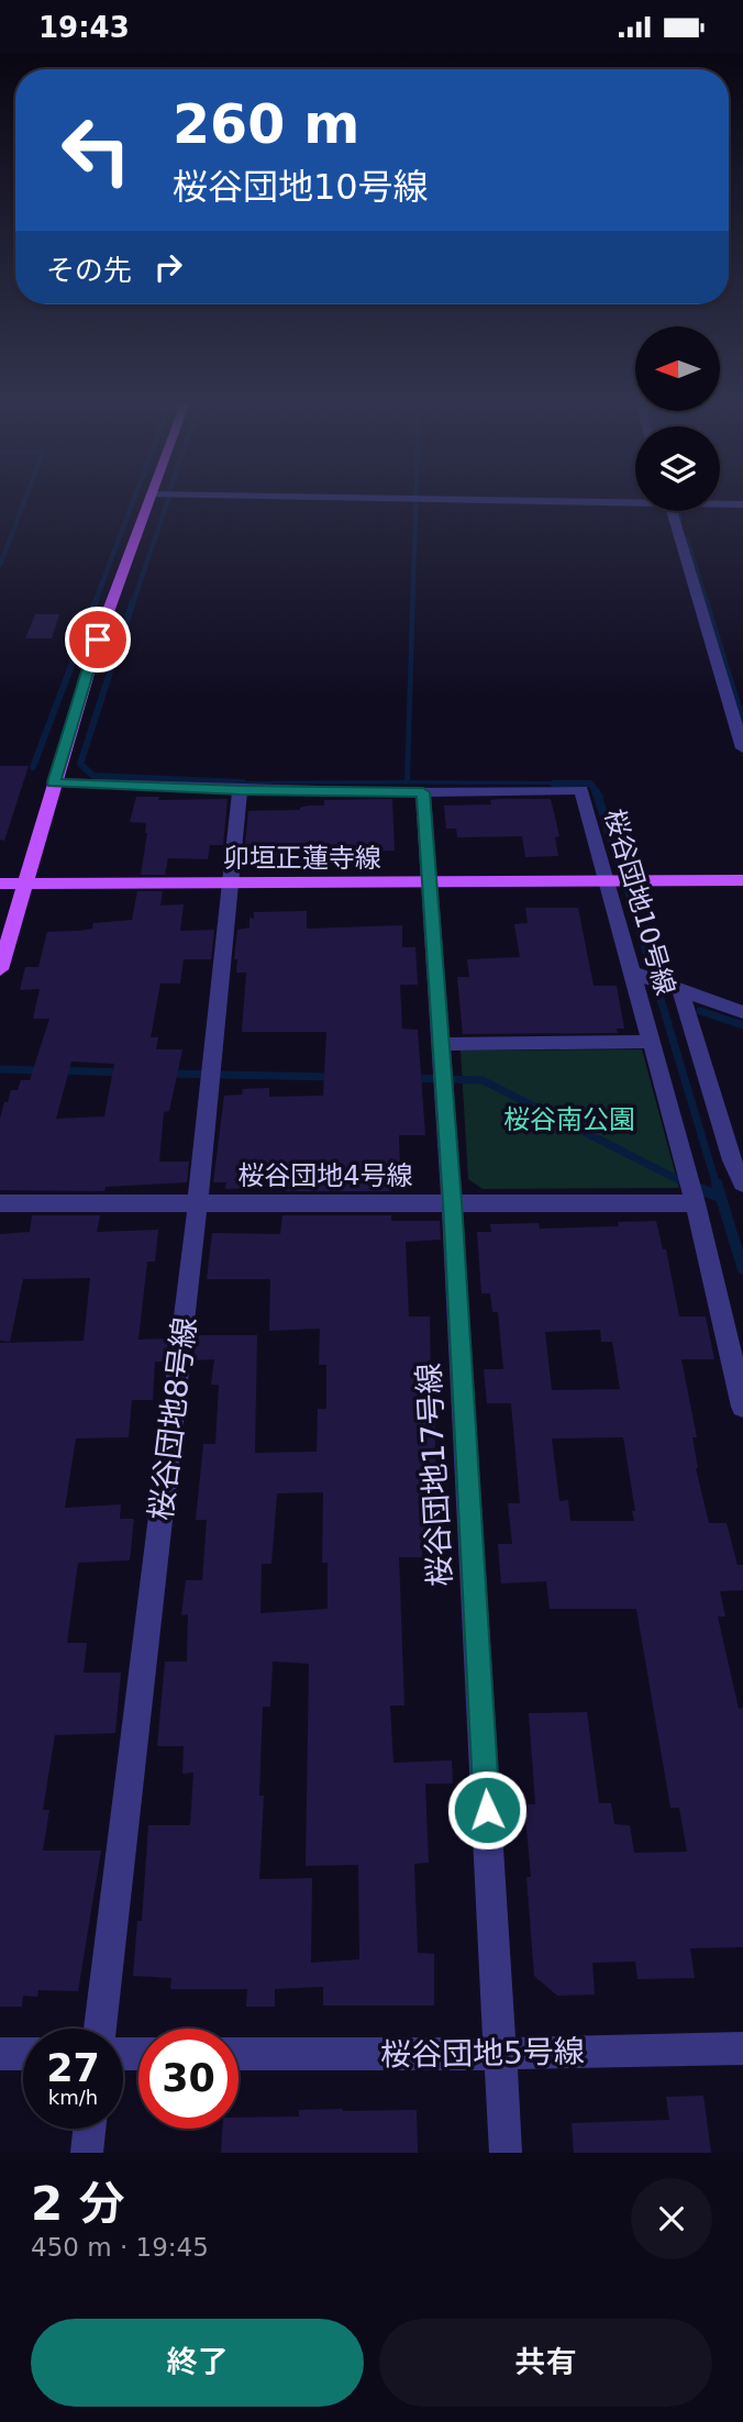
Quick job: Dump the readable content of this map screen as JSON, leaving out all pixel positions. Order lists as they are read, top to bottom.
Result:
{
  "streets": {
    "main road": ["卯垣正蓮寺線"],
    "street": [
      "桜谷団地10号線",
      "桜谷団地4号線",
      "桜谷団地8号線",
      "桜谷団地17号線",
      "桜谷団地5号線"
    ]
  },
  "crossings": [
    ["卯垣正蓮寺線", "桜谷団地10号線"],
    ["卯垣正蓮寺線", "桜谷団地8号線"],
    ["卯垣正蓮寺線", "桜谷団地17号線"],
    ["桜谷団地10号線", "桜谷団地4号線"],
    ["桜谷団地10号線", "桜谷団地8号線"],
    ["桜谷団地10号線", "桜谷団地17号線"],
    ["桜谷団地4号線", "桜谷団地8号線"],
    ["桜谷団地4号線", "桜谷団地17号線"],
    ["桜谷団地17号線", "桜谷団地5号線"]
  ],
  "parks": ["桜谷南公園"],
  "north": "left",
  "page": {
    "status": "19:43",
    "turn": ["260 m", "桜谷団地10号線"],
    "then": "その先",
    "speed": "27 km/h",
    "limit": "30",
    "heading": ["2 分", "450 m · 19:45"],
    "buttons": ["終了", "共有"]
  }
}
